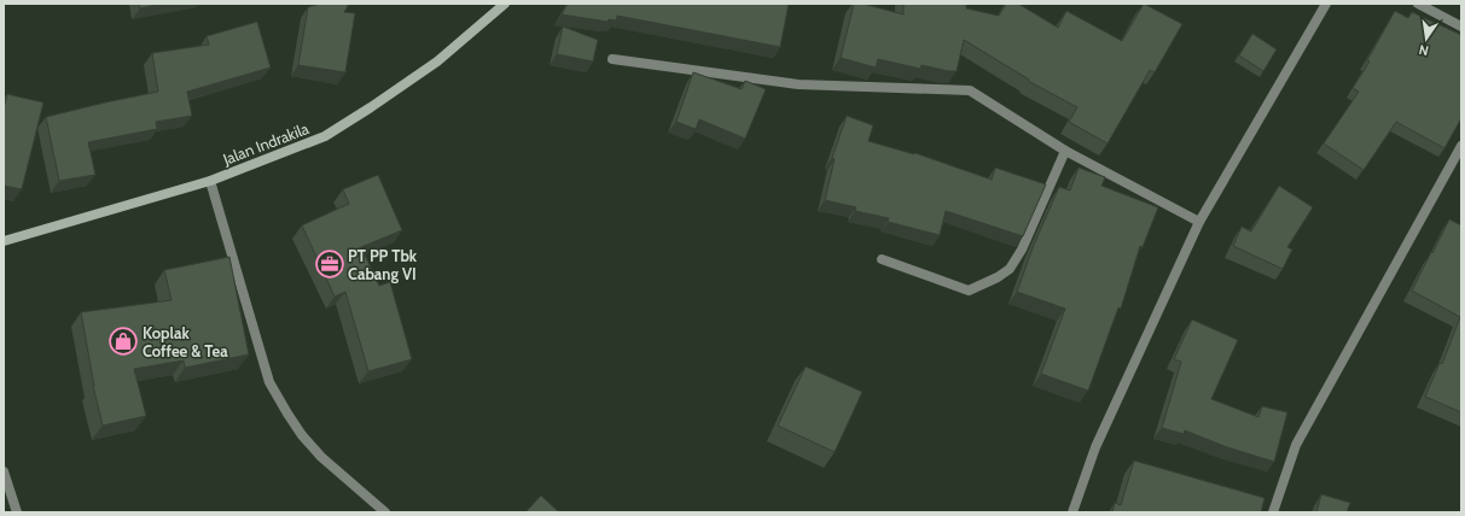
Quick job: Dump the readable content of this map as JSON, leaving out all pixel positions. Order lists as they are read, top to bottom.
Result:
{
  "streets": {
    "street": ["Jalan Indrakila"]
  },
  "places": {
    "office": ["PT PP Tbk Cabang VI"],
    "shop": ["Koplak Coffee & Tea"]
  },
  "north": "bottom"
}
